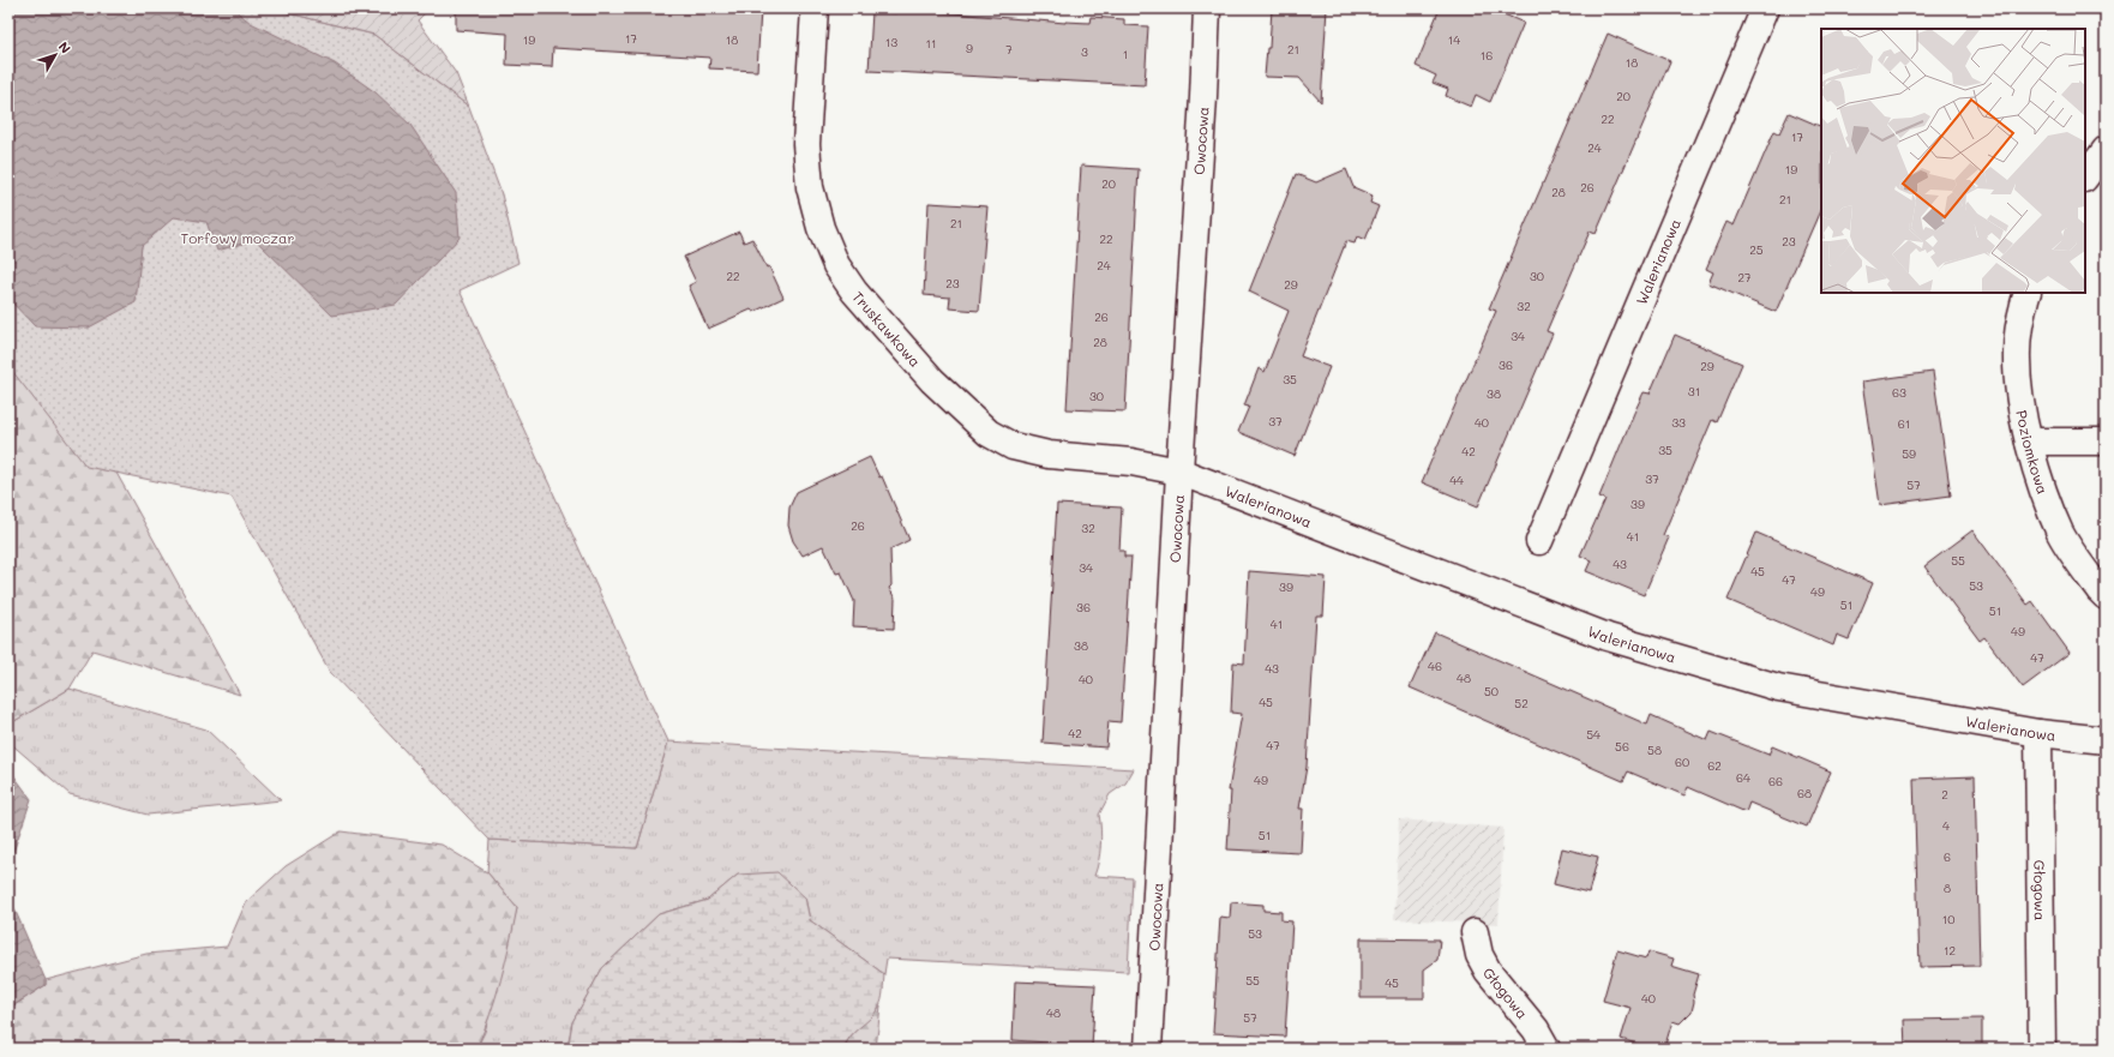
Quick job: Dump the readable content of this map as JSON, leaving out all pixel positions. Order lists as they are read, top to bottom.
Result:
{
  "streets": {
    "street": [
      "Owocowa",
      "Walerianowa",
      "Truskawkowa",
      "Poziomkowa",
      "Głogowa"
    ]
  },
  "crossings": [
    ["Owocowa", "Walerianowa"],
    ["Owocowa", "Truskawkowa"],
    ["Walerianowa", "Truskawkowa"],
    ["Walerianowa", "Głogowa"]
  ],
  "parks": ["Torfowy moczar"],
  "house_numbers": [
    "17",
    "19",
    "18",
    "14",
    "13",
    "11",
    "9",
    "7",
    "21",
    "3",
    "1",
    "16",
    "18",
    "20",
    "22",
    "17",
    "24",
    "19",
    "20",
    "26",
    "28",
    "21",
    "21",
    "22",
    "23",
    "25",
    "24",
    "22",
    "30",
    "27",
    "23",
    "29",
    "32",
    "26",
    "34",
    "28",
    "36",
    "29",
    "35",
    "31",
    "63",
    "38",
    "30",
    "37",
    "40",
    "33",
    "61",
    "35",
    "42",
    "59",
    "37",
    "44",
    "57",
    "39",
    "26",
    "32",
    "41",
    "55",
    "43",
    "34",
    "45",
    "47",
    "53",
    "39",
    "49",
    "51",
    "36",
    "51",
    "41",
    "49",
    "38",
    "47",
    "46",
    "43",
    "48",
    "40",
    "50",
    "45",
    "52",
    "42",
    "54",
    "47",
    "56",
    "58",
    "60",
    "62",
    "64",
    "49",
    "66",
    "68",
    "2",
    "4",
    "51",
    "6",
    "8",
    "10",
    "53",
    "12",
    "55",
    "45",
    "40",
    "48",
    "57"
  ],
  "north": "top right"
}
